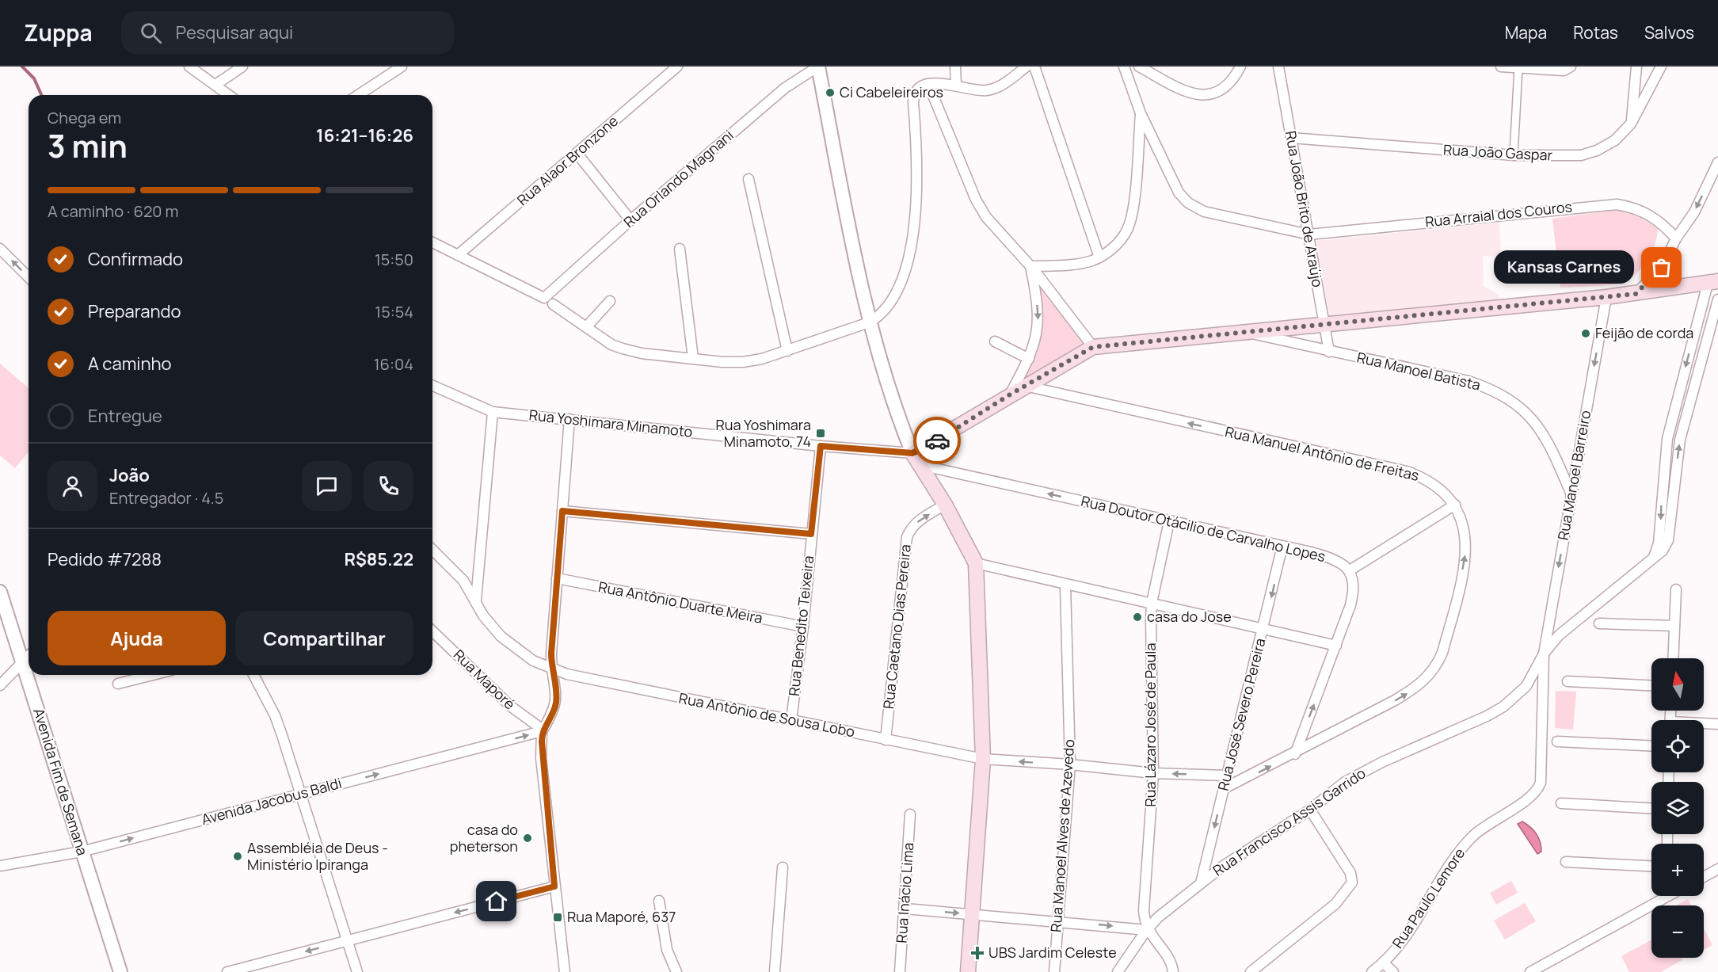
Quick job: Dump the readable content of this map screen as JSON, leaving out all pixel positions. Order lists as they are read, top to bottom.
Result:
{
  "streets": {
    "street": [
      "Rua João Gaspar",
      "Rua Alaor Bronzone",
      "Rua Orlando Magnani",
      "Rua João Brito de Araújo",
      "Rua Arraial dos Couros",
      "Rua Manoel Batista",
      "Rua Yoshimara Minamoto",
      "Rua Manuel Antônio de Freitas",
      "Rua Manoel Barreiro",
      "Rua Doutor Otácilio de Carvalho Lopes",
      "Rua Antônio Duarte Meira",
      "Rua Benedito Teixeira",
      "Rua Caetano Dias Pereira",
      "Rua Maporé",
      "Rua José Severo Pereira",
      "Rua Antônio de Sousa Lobo",
      "Rua Lázaro José de Paula",
      "Avenida Fim de Semana",
      "Avenida Jacobus Baldi",
      "Rua Francisco Assis Garrido",
      "Rua Manoel Alves de Azevedo",
      "Rua Inácio Lima",
      "Rua Paulo Lemore"
    ]
  },
  "crossings": [
    ["Rua João Gaspar", "Rua João Brito de Araújo"],
    ["Rua Alaor Bronzone", "Rua Orlando Magnani"],
    ["Rua João Brito de Araújo", "Rua Arraial dos Couros"],
    ["Rua João Brito de Araújo", "Rua Manoel Batista"],
    ["Rua Manoel Batista", "Rua Manoel Barreiro"],
    ["Rua Yoshimara Minamoto", "Rua Doutor Otácilio de Carvalho Lopes"],
    ["Rua Yoshimara Minamoto", "Rua Benedito Teixeira"],
    ["Rua Manuel Antônio de Freitas", "Rua José Severo Pereira"],
    ["Rua Manoel Barreiro", "Rua Francisco Assis Garrido"],
    ["Rua Manoel Barreiro", "Rua Paulo Lemore"],
    ["Rua Doutor Otácilio de Carvalho Lopes", "Rua José Severo Pereira"],
    ["Rua Doutor Otácilio de Carvalho Lopes", "Rua Lázaro José de Paula"],
    ["Rua Antônio Duarte Meira", "Rua Benedito Teixeira"],
    ["Rua Benedito Teixeira", "Rua Antônio de Sousa Lobo"],
    ["Rua Caetano Dias Pereira", "Rua Antônio de Sousa Lobo"],
    ["Rua Maporé", "Avenida Jacobus Baldi"],
    ["Rua José Severo Pereira", "Rua Antônio de Sousa Lobo"],
    ["Rua José Severo Pereira", "Rua Francisco Assis Garrido"],
    ["Rua Antônio de Sousa Lobo", "Rua Lázaro José de Paula"],
    ["Rua Antônio de Sousa Lobo", "Rua Manoel Alves de Azevedo"],
    ["Rua Lázaro José de Paula", "Rua Francisco Assis Garrido"],
    ["Avenida Fim de Semana", "Avenida Jacobus Baldi"],
    ["Rua Francisco Assis Garrido", "Rua Paulo Lemore"]
  ],
  "one_way": [
    "Rua Manoel Barreiro",
    "Rua Doutor Otácilio de Carvalho Lopes",
    "Rua Caetano Dias Pereira",
    "Avenida Jacobus Baldi"
  ],
  "places": {
    "other": [
      "Ci Cabeleireiros",
      "Kansas Carnes",
      "Feijão de corda",
      "casa do Jose",
      "casa do pheterson",
      "Assembléia de Deus - Ministério Ipiranga"
    ],
    "transit": ["Rua Yoshimara Minamoto, 74", "Rua Maporé, 637"],
    "health": ["UBS Jardim Celeste"]
  },
  "north": "top",
  "page": {
    "header": "Zuppa",
    "search": "Pesquisar aqui",
    "nav": ["Mapa", "Rotas", "Salvos"],
    "heading": ["3 min", "Chega em", "16:21–16:26"],
    "panel": [
      "João",
      "Entregador · 4.5",
      "Pedido #7288",
      "R$85.22"
    ],
    "bar": "A caminho · 620 m",
    "list": [
      ["Confirmado", "15:50"],
      ["Preparando", "15:54"],
      ["A caminho", "16:04"],
      "Entregue"
    ],
    "bubble": "Kansas Carnes",
    "buttons": ["Ajuda", "Compartilhar"],
    "map_buttons": ["+", "−"]
  }
}
